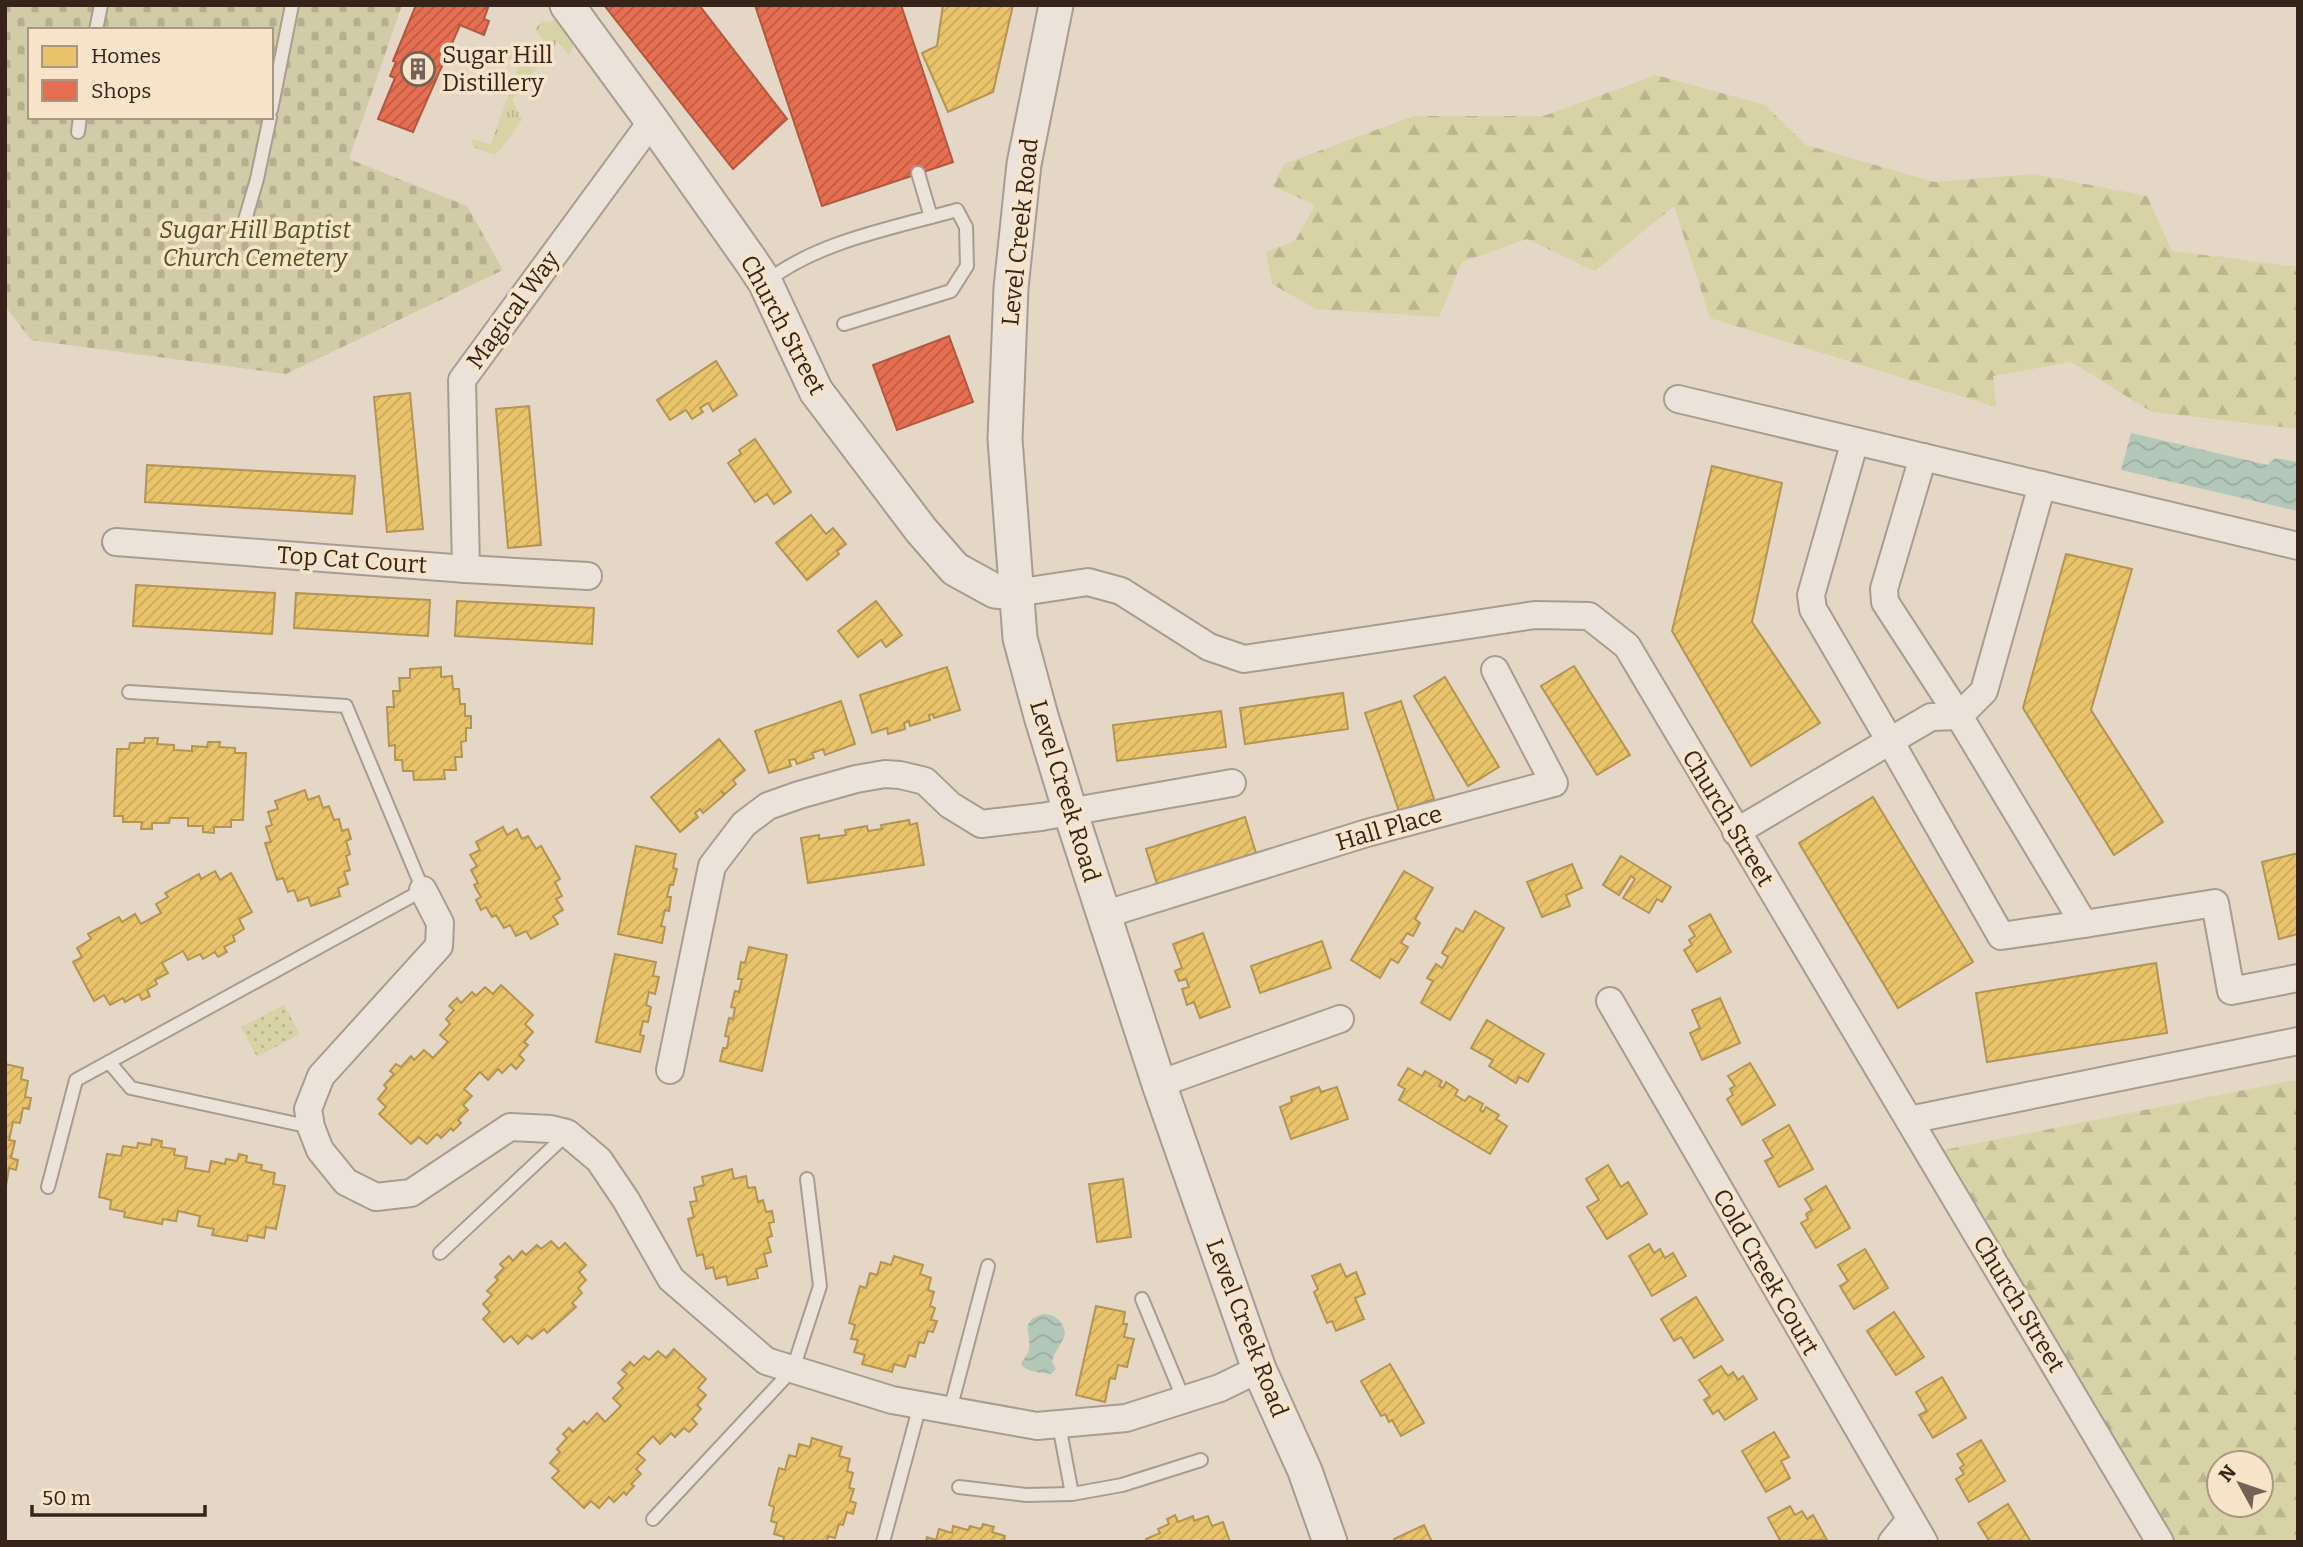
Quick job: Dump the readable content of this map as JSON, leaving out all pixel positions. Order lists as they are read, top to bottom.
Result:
{
  "streets": {
    "street": [
      "Level Creek Road",
      "Magical Way",
      "Church Street",
      "Top Cat Court",
      "Hall Place",
      "Cold Creek Court"
    ]
  },
  "crossings": [
    ["Level Creek Road", "Church Street"],
    ["Level Creek Road", "Hall Place"],
    ["Magical Way", "Church Street"],
    ["Magical Way", "Top Cat Court"]
  ],
  "parks": ["Sugar Hill Baptist Church Cemetery"],
  "places": {
    "building": ["Sugar Hill Distillery"]
  },
  "legend": ["Homes", "Shops"],
  "scale_bar": "50 m",
  "north": "top left"
}
